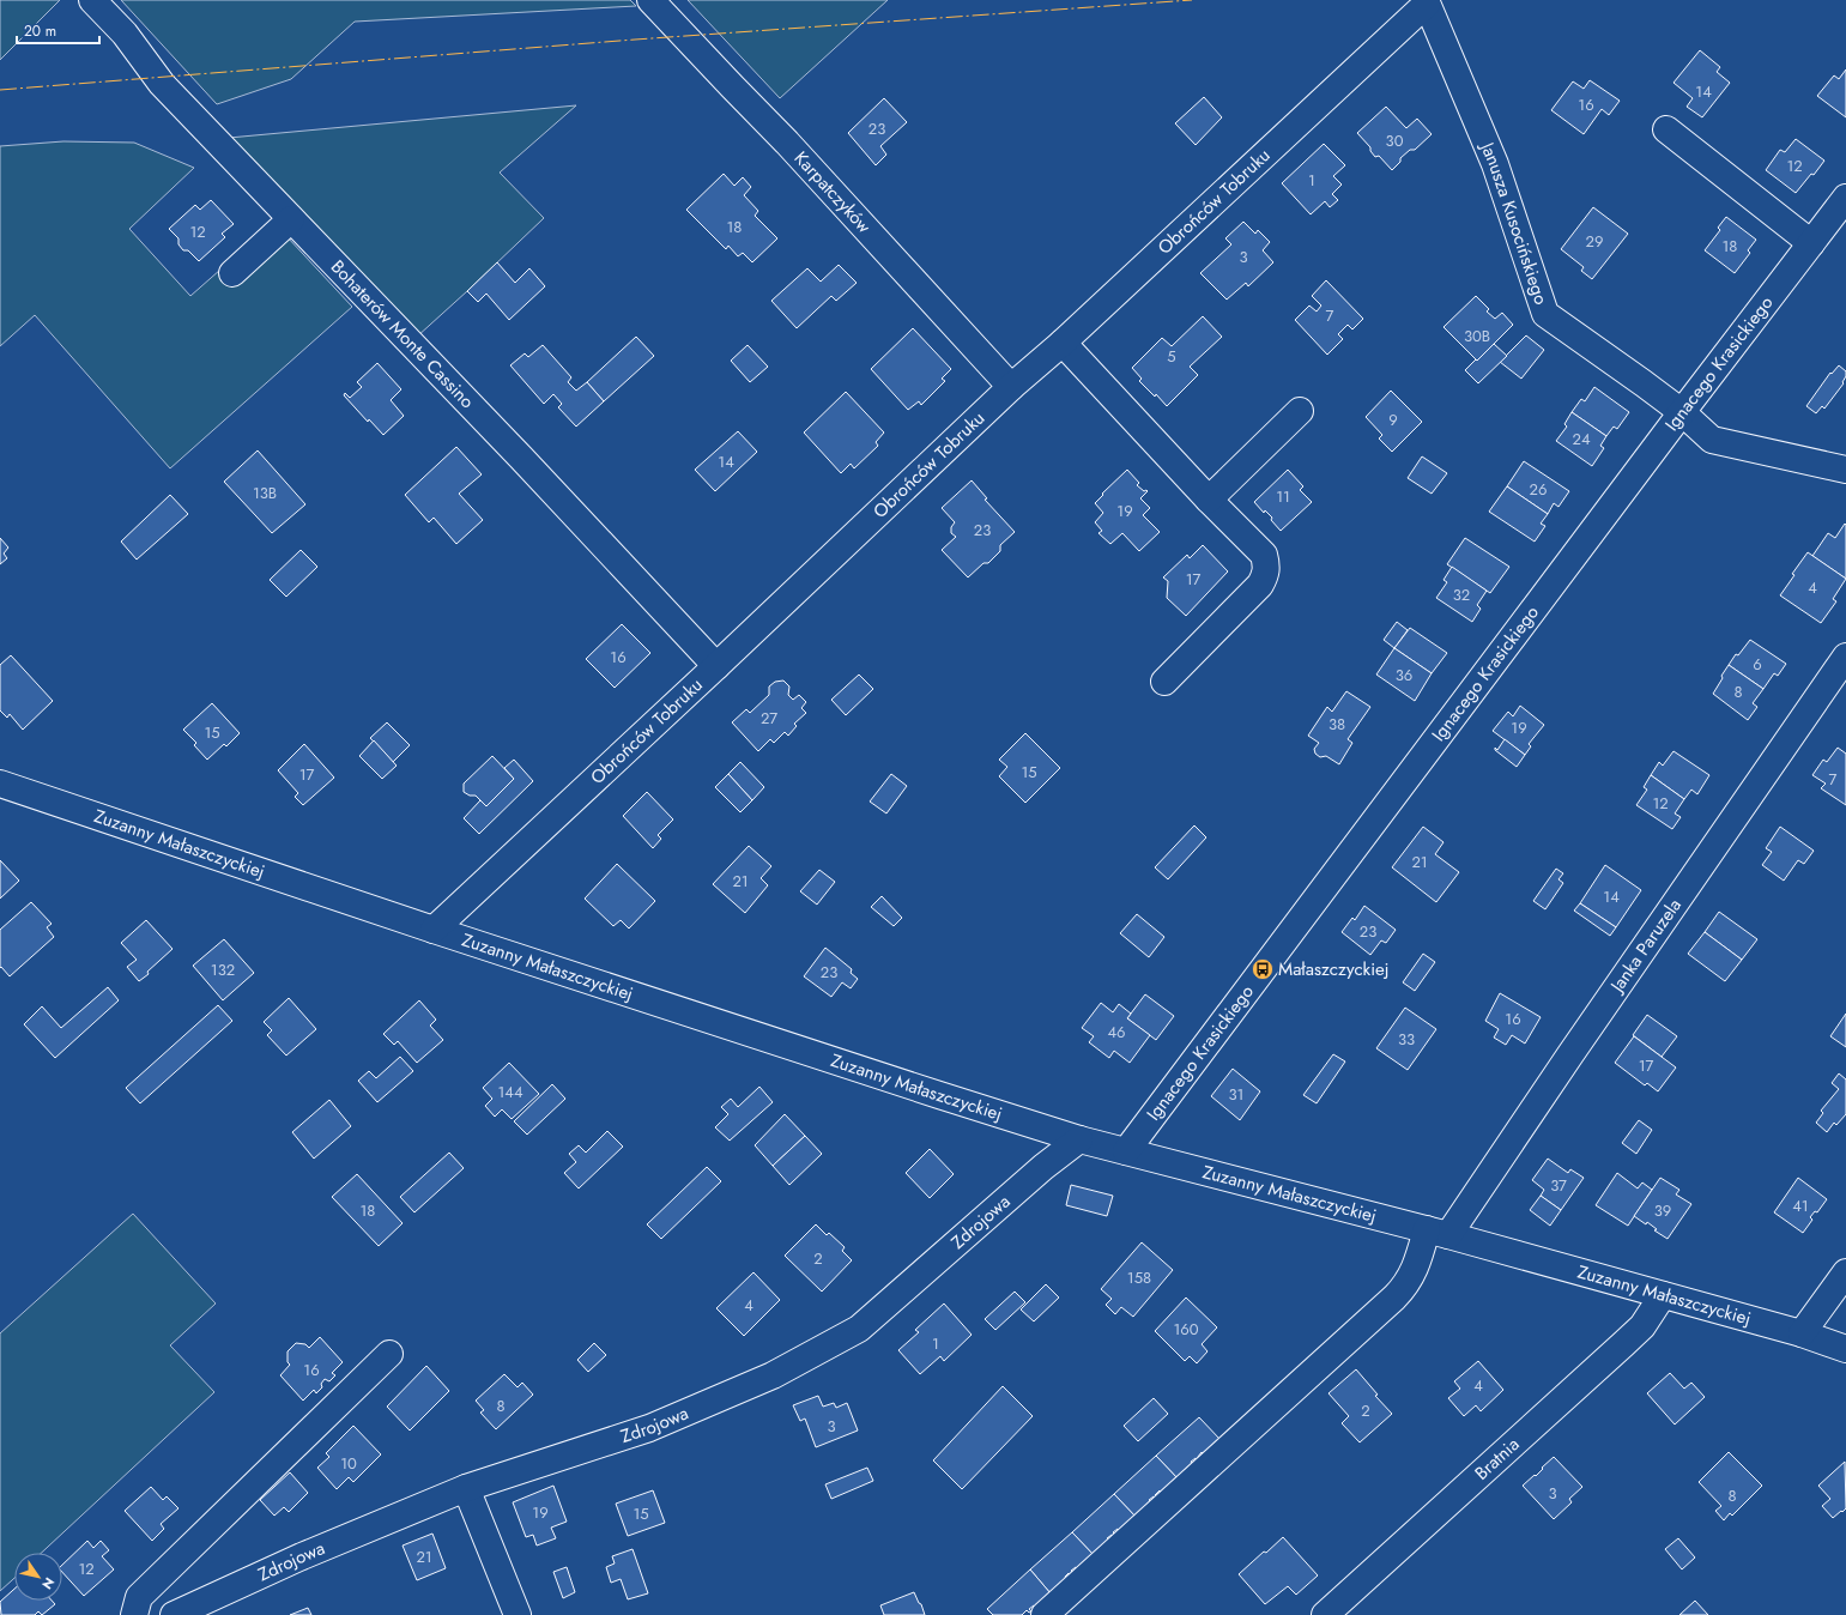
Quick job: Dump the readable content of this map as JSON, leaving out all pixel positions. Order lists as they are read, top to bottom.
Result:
{
  "streets": {
    "street": [
      "Karpatczyków",
      "Obrońców Tobruku",
      "Janusza Kusocińskiego",
      "Bohaterów Monte Cassino",
      "Ignacego Krasickiego",
      "Zuzanny Małaszczyckiej",
      "Janka Paruzela",
      "Zdrojowa",
      "Bratnia"
    ]
  },
  "crossings": [
    ["Karpatczyków", "Obrońców Tobruku"],
    ["Obrońców Tobruku", "Janusza Kusocińskiego"],
    ["Obrońców Tobruku", "Bohaterów Monte Cassino"],
    ["Obrońców Tobruku", "Zuzanny Małaszczyckiej"],
    ["Janusza Kusocińskiego", "Ignacego Krasickiego"],
    ["Ignacego Krasickiego", "Zuzanny Małaszczyckiej"],
    ["Zuzanny Małaszczyckiej", "Janka Paruzela"],
    ["Zuzanny Małaszczyckiej", "Zdrojowa"],
    ["Zuzanny Małaszczyckiej", "Bratnia"]
  ],
  "places": {
    "bus stop": ["Małaszczyckiej"]
  },
  "house_numbers": [
    "14",
    "16",
    "23",
    "30",
    "12",
    "1",
    "18",
    "12",
    "29",
    "18",
    "3",
    "7",
    "30B",
    "5",
    "9",
    "24",
    "14",
    "26",
    "13B",
    "11",
    "19",
    "23",
    "17",
    "4",
    "32",
    "16",
    "6",
    "36",
    "8",
    "27",
    "38",
    "19",
    "15",
    "15",
    "17",
    "7",
    "12",
    "21",
    "21",
    "14",
    "23",
    "132",
    "23",
    "16",
    "46",
    "33",
    "17",
    "144",
    "31",
    "37",
    "41",
    "18",
    "39",
    "2",
    "158",
    "4",
    "160",
    "1",
    "16",
    "4",
    "8",
    "2",
    "3",
    "10",
    "3",
    "8",
    "19",
    "15",
    "21",
    "12"
  ],
  "scale_bar": "20 m",
  "north": "bottom right"
}
